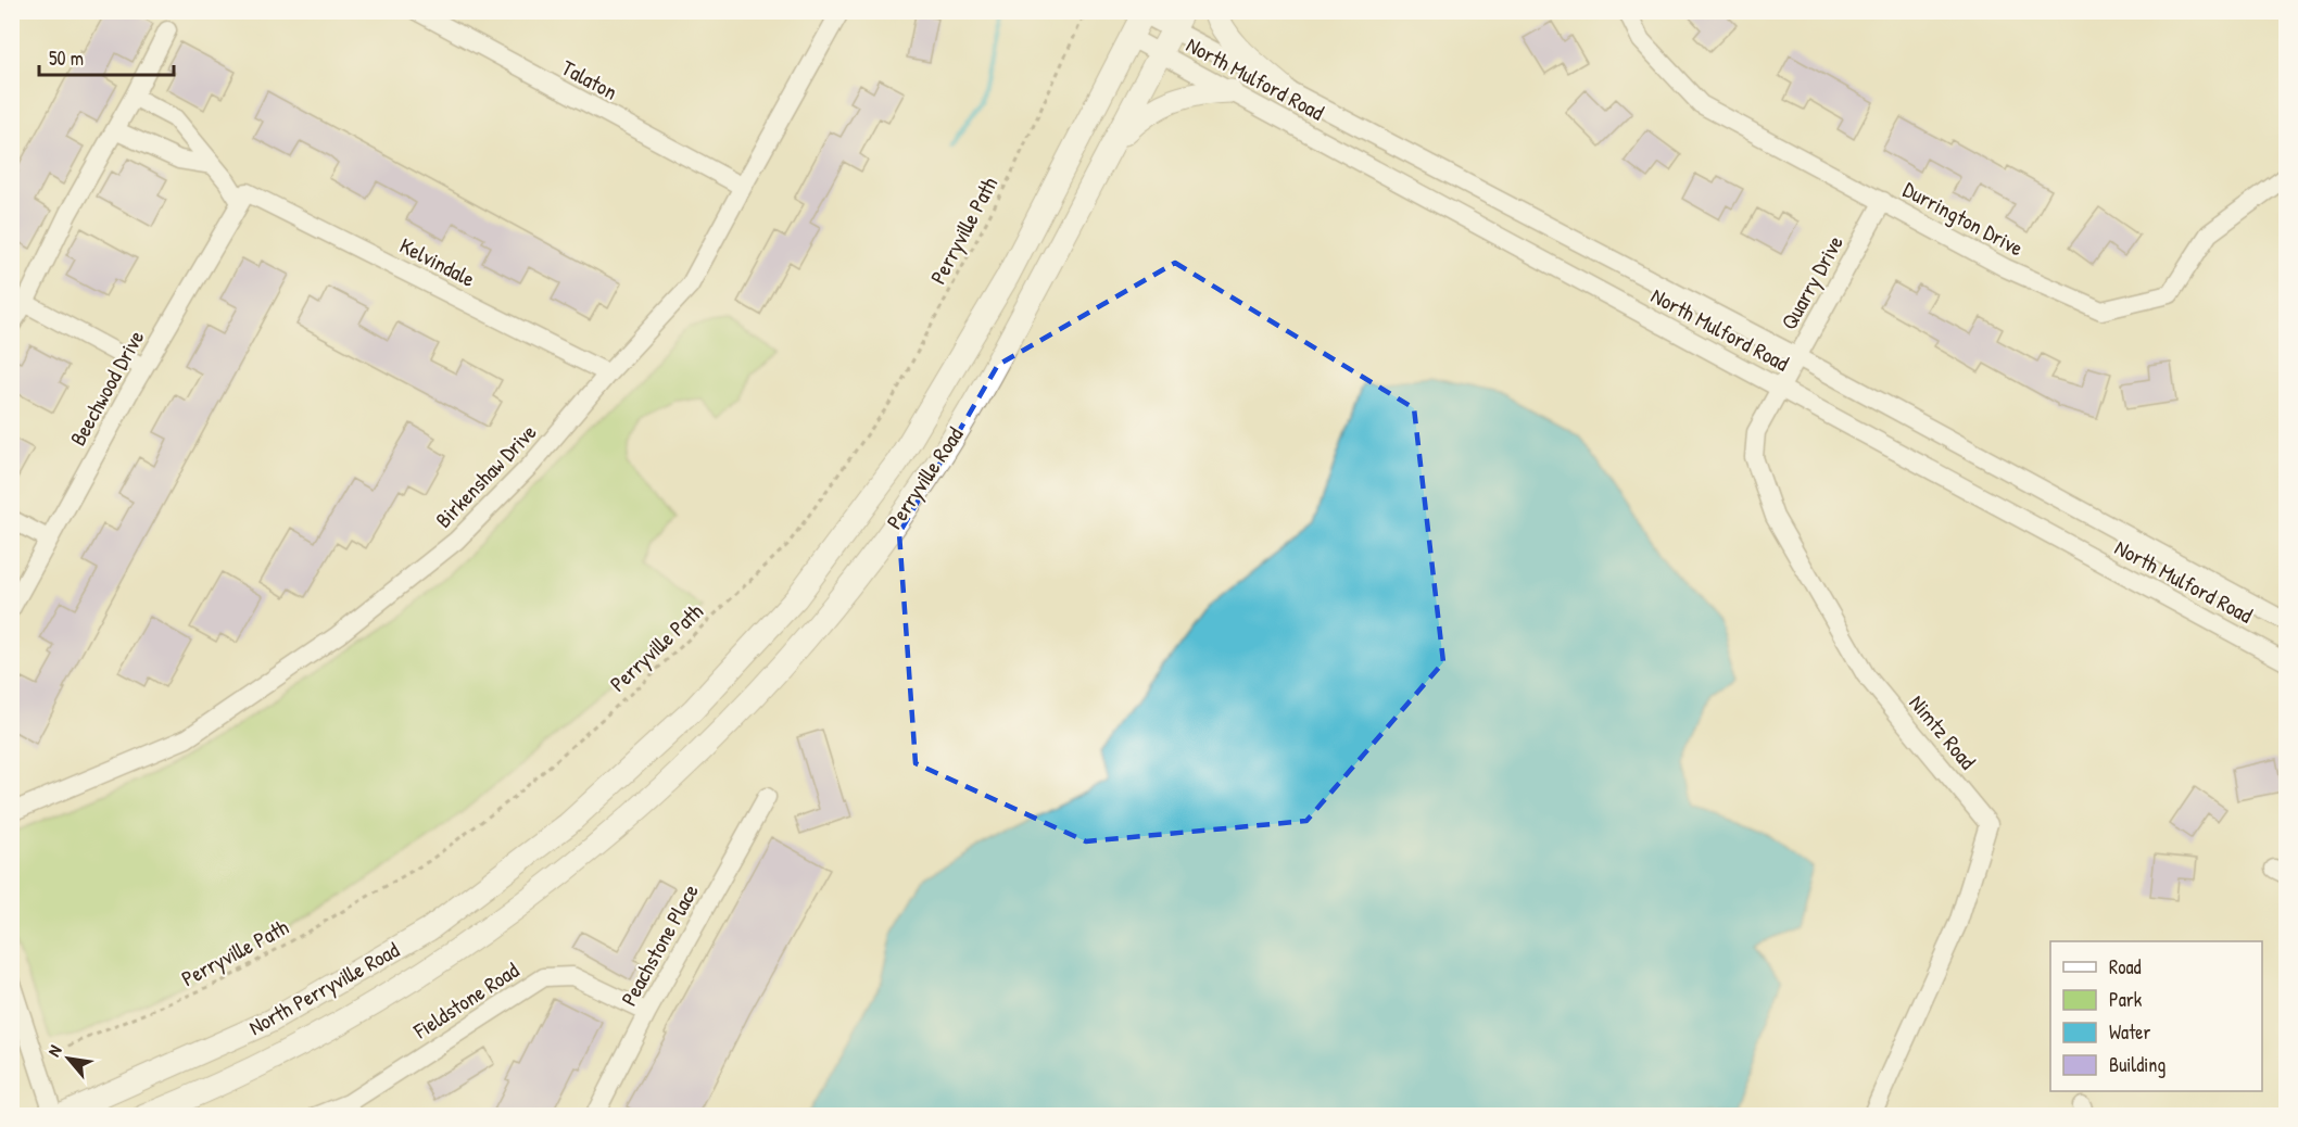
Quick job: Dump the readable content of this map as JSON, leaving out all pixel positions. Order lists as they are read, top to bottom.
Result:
{
  "streets": {
    "main road": ["Perryville Road", "North Perryville Road"],
    "street": [
      "North Mulford Road",
      "Talaton",
      "Durrington Drive",
      "Kelvindale",
      "Quarry Drive",
      "Beechwood Drive",
      "Birkenshaw Drive",
      "Nimtz Road",
      "Peachstone Place",
      "Fieldstone Road"
    ],
    "path": ["Perryville Path"]
  },
  "crossings": [
    ["North Mulford Road", "Quarry Drive"],
    ["North Mulford Road", "Perryville Road"],
    ["North Mulford Road", "Nimtz Road"],
    ["Talaton", "Birkenshaw Drive"],
    ["Durrington Drive", "Quarry Drive"],
    ["Kelvindale", "Beechwood Drive"],
    ["Kelvindale", "Birkenshaw Drive"],
    ["Quarry Drive", "Nimtz Road"],
    ["Perryville Road", "North Perryville Road"],
    ["Peachstone Place", "Fieldstone Road"]
  ],
  "legend": [
    "Road",
    "Park",
    "Water",
    "Building"
  ],
  "scale_bar": "50 m",
  "north": "top left"
}
